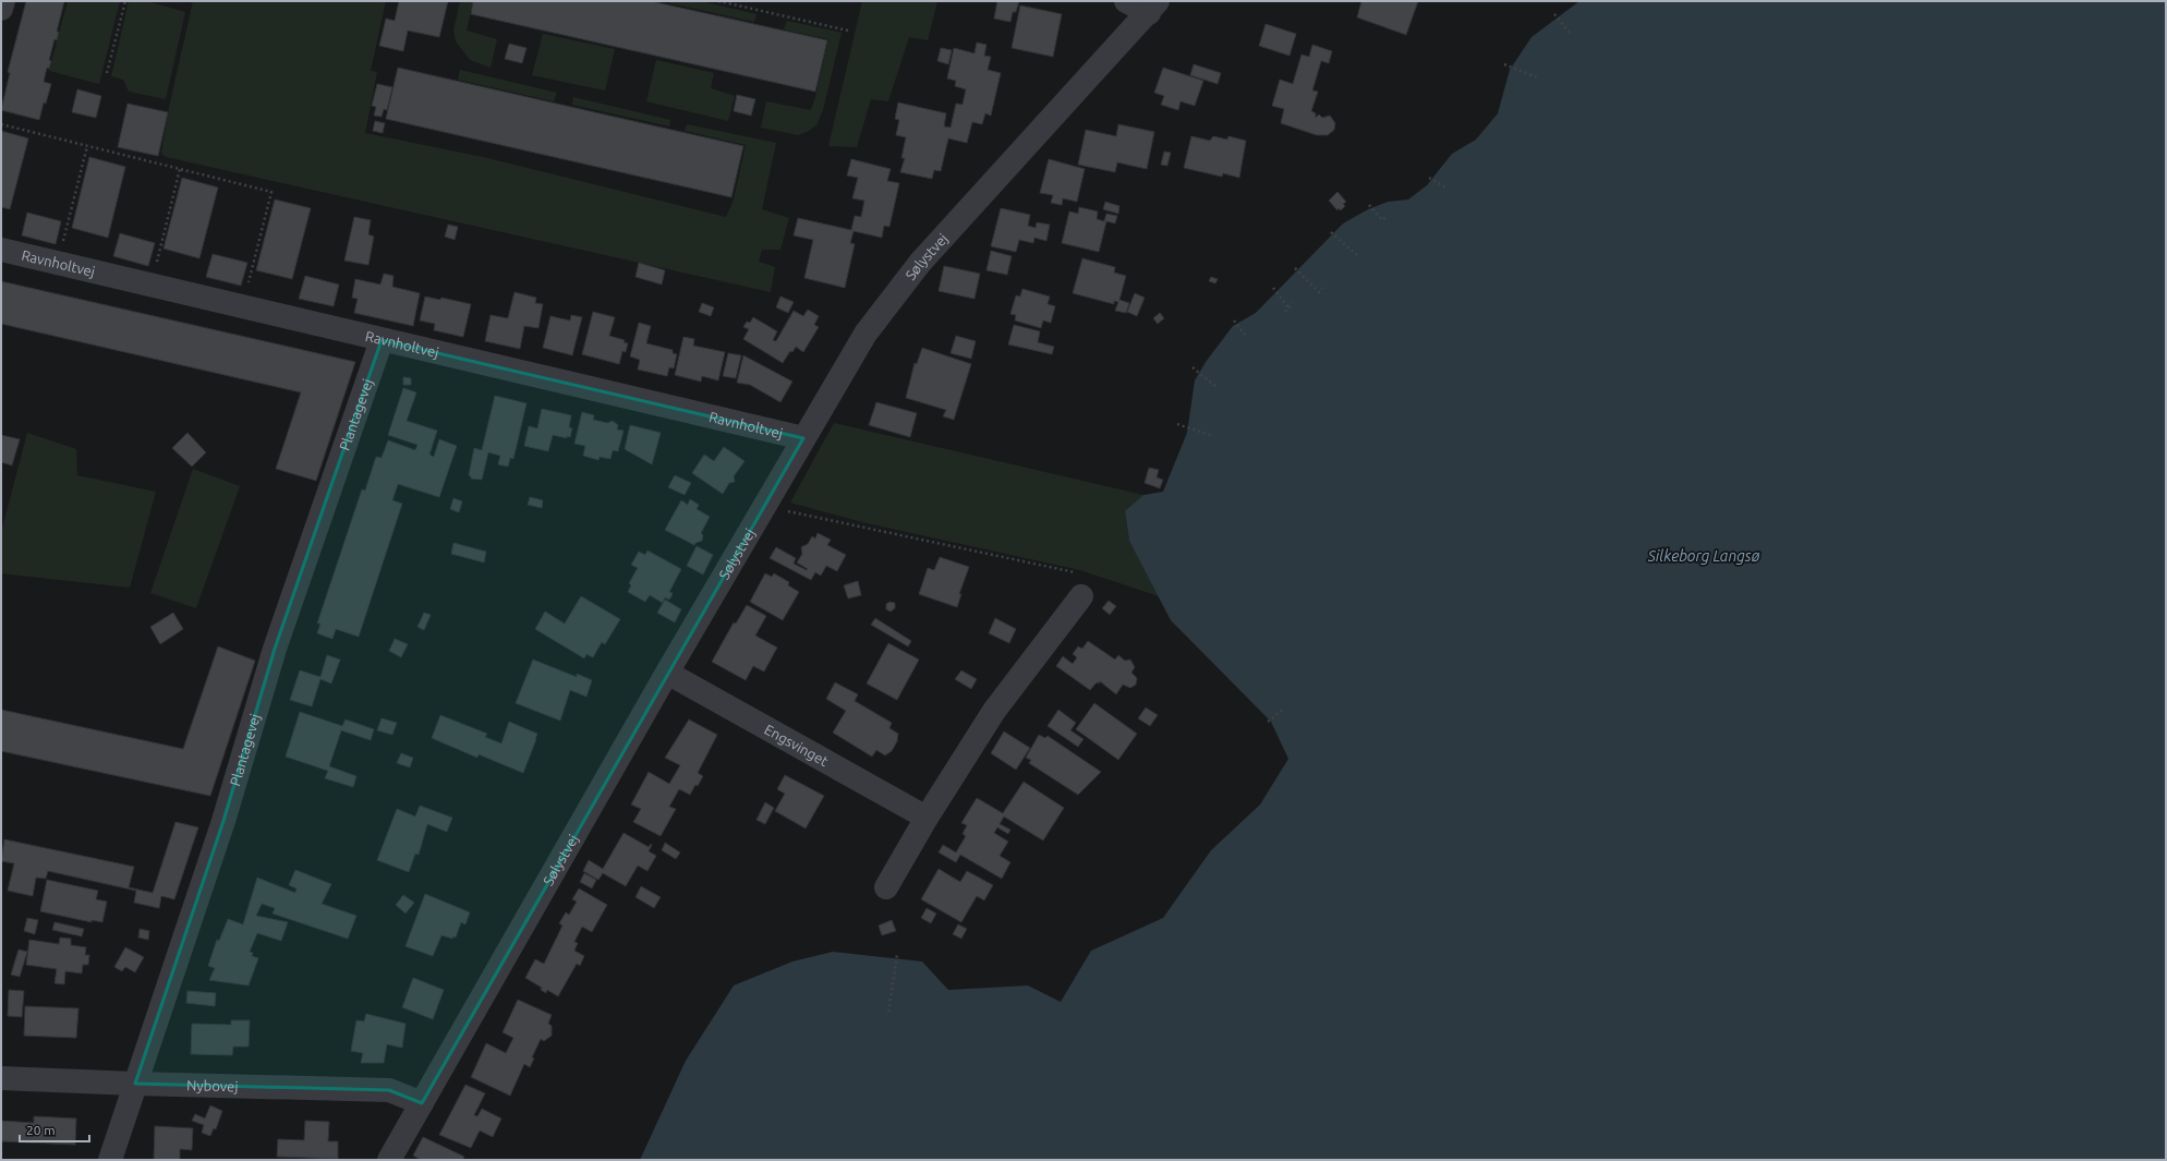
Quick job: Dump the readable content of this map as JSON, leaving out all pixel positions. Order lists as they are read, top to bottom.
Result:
{
  "streets": {
    "street": [
      "Sølystvej",
      "Ravnholtvej",
      "Plantagevej",
      "Engsvinget",
      "Nybovej"
    ]
  },
  "crossings": [
    ["Sølystvej", "Ravnholtvej"],
    ["Sølystvej", "Engsvinget"],
    ["Sølystvej", "Nybovej"],
    ["Ravnholtvej", "Plantagevej"],
    ["Plantagevej", "Nybovej"]
  ],
  "water": ["Silkeborg Langsø"],
  "scale_bar": "20 m"
}
